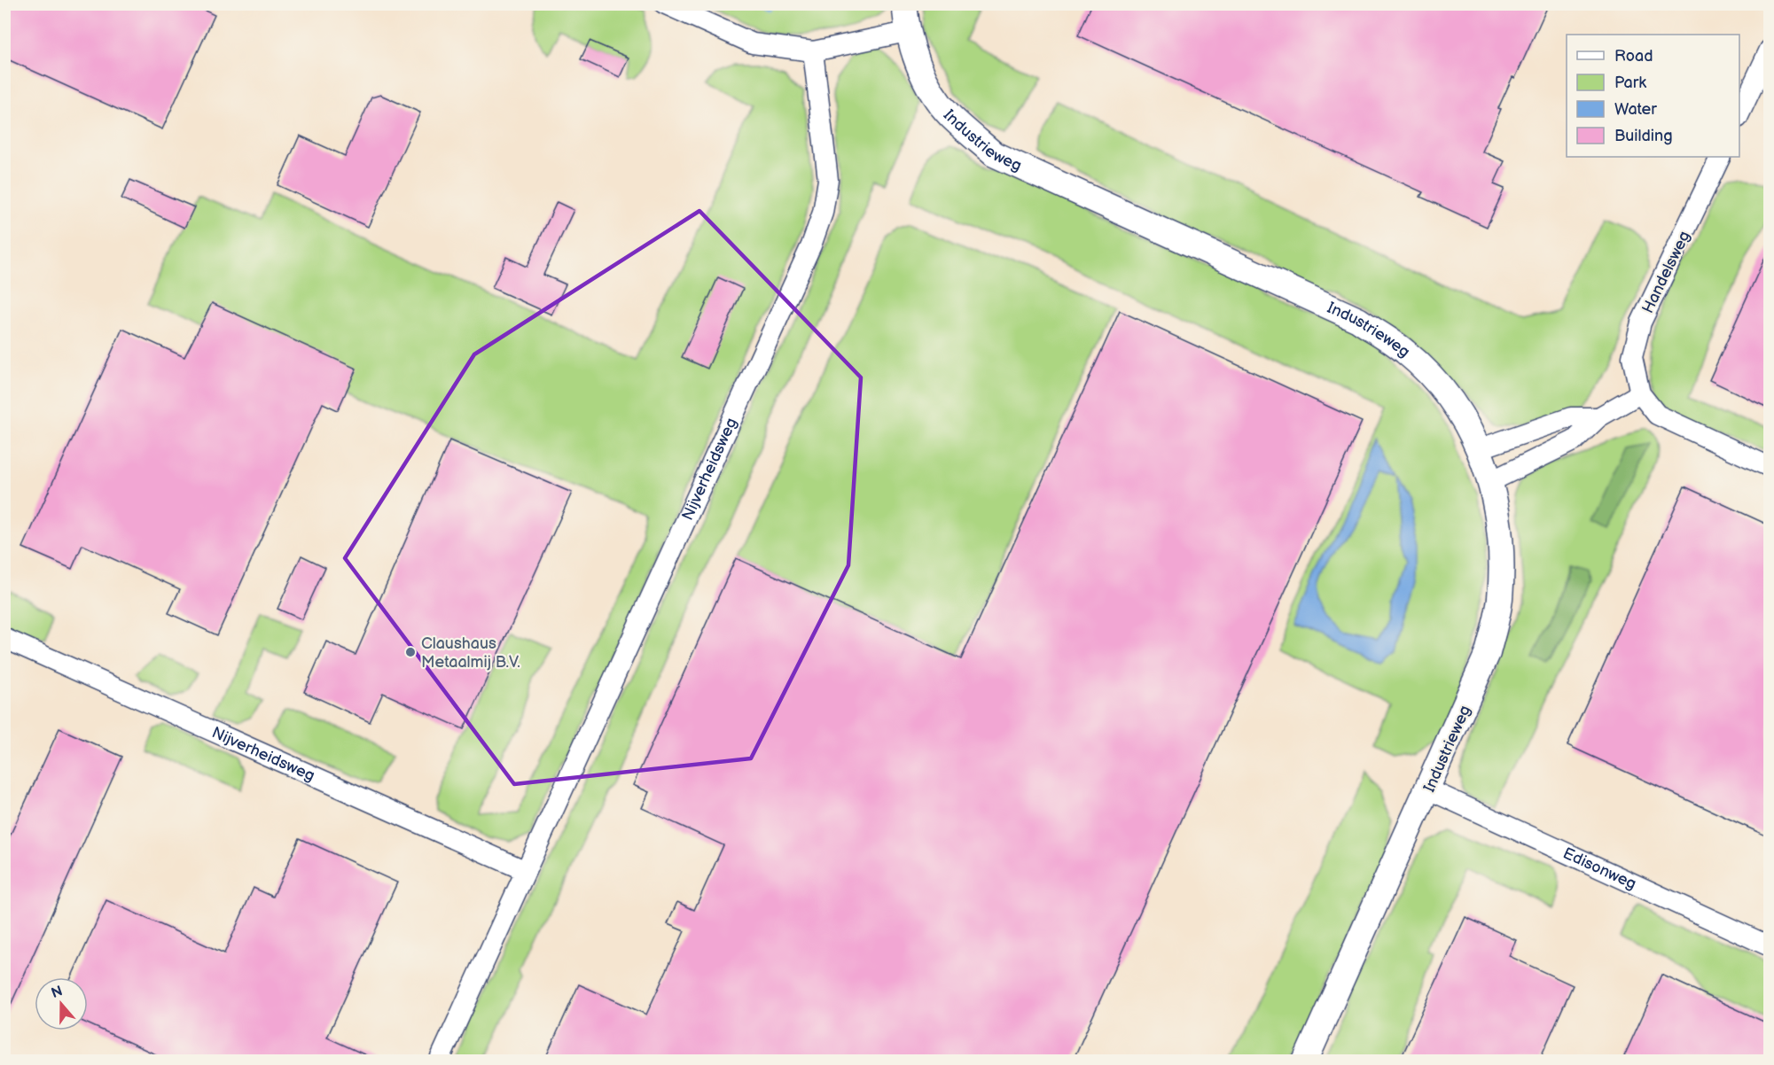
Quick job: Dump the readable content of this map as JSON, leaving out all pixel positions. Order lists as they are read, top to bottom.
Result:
{
  "streets": {
    "street": [
      "Industrieweg",
      "Handelsweg",
      "Nijverheidsweg",
      "Edisonweg"
    ]
  },
  "crossings": [
    ["Industrieweg", "Edisonweg"]
  ],
  "places": ["Claushaus Metaalmij B.V."],
  "legend": [
    "Road",
    "Park",
    "Water",
    "Building"
  ],
  "north": "top"
}
